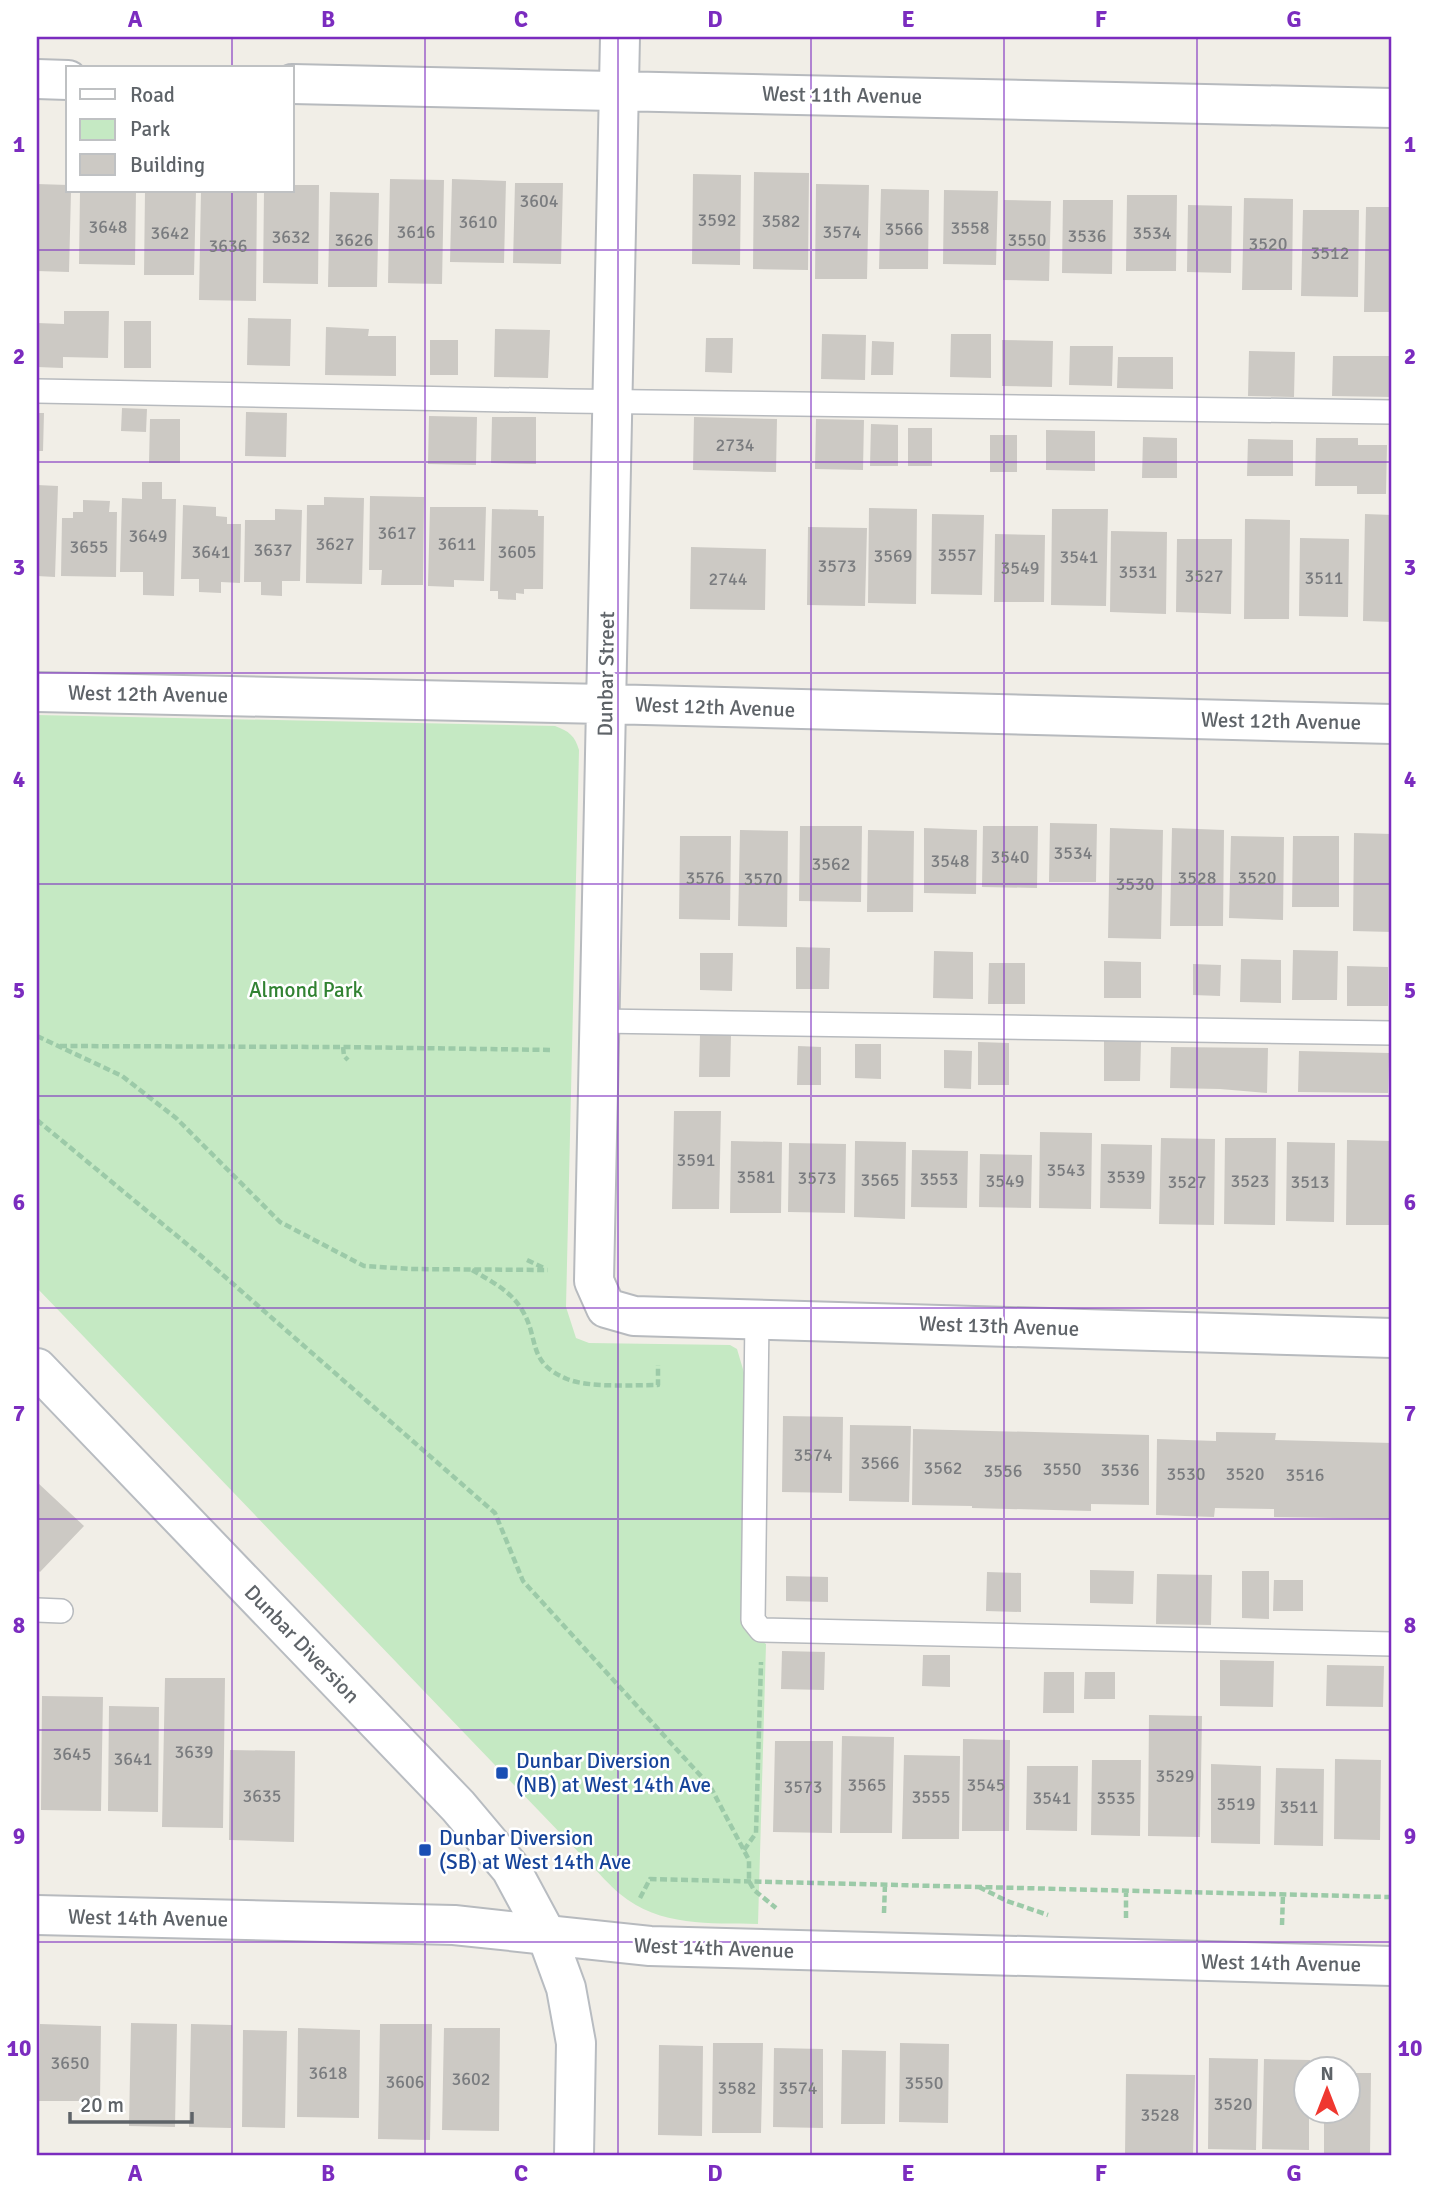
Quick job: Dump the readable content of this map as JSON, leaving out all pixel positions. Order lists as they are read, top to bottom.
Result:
{
  "streets": {
    "street": [
      "West 11th Avenue",
      "Dunbar Street",
      "West 12th Avenue",
      "West 13th Avenue",
      "Dunbar Diversion",
      "West 14th Avenue"
    ]
  },
  "crossings": [
    ["West 11th Avenue", "Dunbar Street"],
    ["Dunbar Street", "West 12th Avenue"],
    ["Dunbar Street", "West 13th Avenue"],
    ["Dunbar Diversion", "West 14th Avenue"]
  ],
  "parks": ["Almond Park"],
  "places": {
    "transit": ["Dunbar Diversion (NB) at West 14th Ave", "Dunbar Diversion (SB) at West 14th Ave"]
  },
  "house_numbers": [
    "3604",
    "3592",
    "3582",
    "3610",
    "3648",
    "3558",
    "3566",
    "3616",
    "3574",
    "3642",
    "3534",
    "3536",
    "3632",
    "3626",
    "3550",
    "3520",
    "3636",
    "3512",
    "2734",
    "3617",
    "3649",
    "3627",
    "3611",
    "3655",
    "3637",
    "3641",
    "3605",
    "3557",
    "3569",
    "3541",
    "3573",
    "3549",
    "3531",
    "3527",
    "3511",
    "2744",
    "3534",
    "3540",
    "3548",
    "3562",
    "3576",
    "3528",
    "3520",
    "3570",
    "3530",
    "3591",
    "3543",
    "3581",
    "3539",
    "3573",
    "3553",
    "3565",
    "3549",
    "3523",
    "3527",
    "3513",
    "3574",
    "3566",
    "3562",
    "3550",
    "3536",
    "3556",
    "3530",
    "3520",
    "3516",
    "3639",
    "3645",
    "3641",
    "3529",
    "3565",
    "3545",
    "3573",
    "3635",
    "3555",
    "3541",
    "3535",
    "3519",
    "3511",
    "3650",
    "3618",
    "3602",
    "3606",
    "3550",
    "3582",
    "3574",
    "3520",
    "3528"
  ],
  "legend": ["Road", "Park", "Building"],
  "scale_bar": "20 m",
  "north": "top",
  "grid": {
    "columns": [
      "A",
      "B",
      "C",
      "D",
      "E",
      "F",
      "G"
    ],
    "rows": [
      "1",
      "2",
      "3",
      "4",
      "5",
      "6",
      "7",
      "8",
      "9",
      "10"
    ]
  }
}
